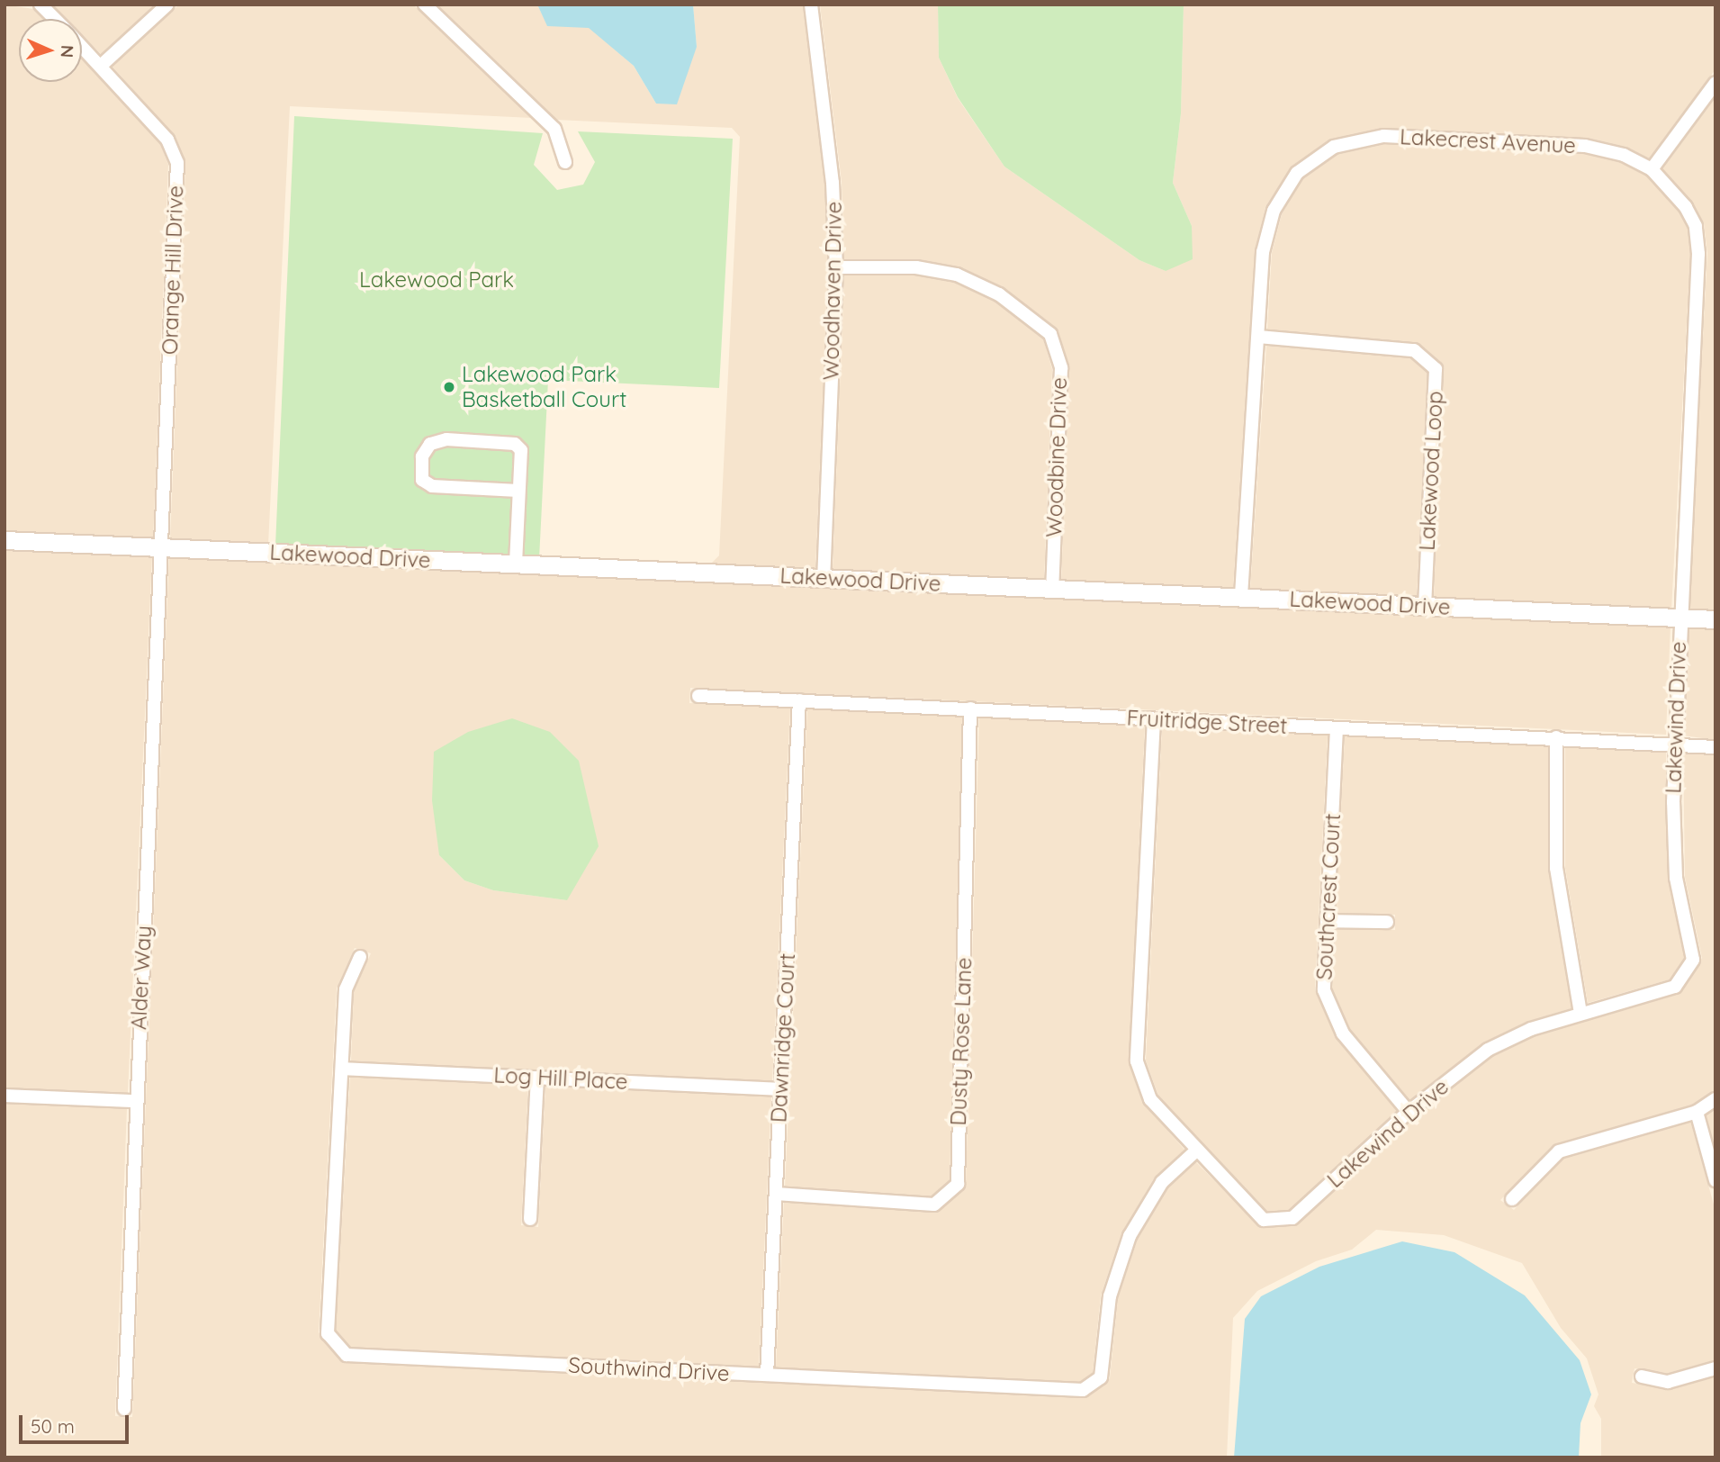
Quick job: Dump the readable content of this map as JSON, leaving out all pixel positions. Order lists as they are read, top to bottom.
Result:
{
  "streets": {
    "street": [
      "Lakecrest Avenue",
      "Orange Hill Drive",
      "Woodhaven Drive",
      "Woodbine Drive",
      "Lakewood Loop",
      "Lakewood Drive",
      "Lakewind Drive",
      "Fruitridge Street",
      "Southcrest Court",
      "Alder Way",
      "Dawnridge Court",
      "Dusty Rose Lane",
      "Log Hill Place",
      "Southwind Drive"
    ]
  },
  "crossings": [
    ["Lakecrest Avenue", "Lakewood Loop"],
    ["Lakecrest Avenue", "Lakewood Drive"],
    ["Lakecrest Avenue", "Lakewind Drive"],
    ["Orange Hill Drive", "Lakewood Drive"],
    ["Orange Hill Drive", "Alder Way"],
    ["Woodhaven Drive", "Woodbine Drive"],
    ["Woodhaven Drive", "Lakewood Drive"],
    ["Woodbine Drive", "Lakewood Drive"],
    ["Lakewood Loop", "Lakewood Drive"],
    ["Lakewood Drive", "Lakewind Drive"],
    ["Lakewood Drive", "Alder Way"],
    ["Lakewind Drive", "Fruitridge Street"],
    ["Lakewind Drive", "Southcrest Court"],
    ["Lakewind Drive", "Southwind Drive"],
    ["Fruitridge Street", "Southcrest Court"],
    ["Fruitridge Street", "Dawnridge Court"],
    ["Fruitridge Street", "Dusty Rose Lane"],
    ["Dawnridge Court", "Dusty Rose Lane"],
    ["Dawnridge Court", "Log Hill Place"],
    ["Dawnridge Court", "Southwind Drive"],
    ["Log Hill Place", "Southwind Drive"]
  ],
  "parks": ["Lakewood Park"],
  "places": ["Lakewood Park Basketball Court"],
  "scale_bar": "50 m",
  "north": "right"
}
